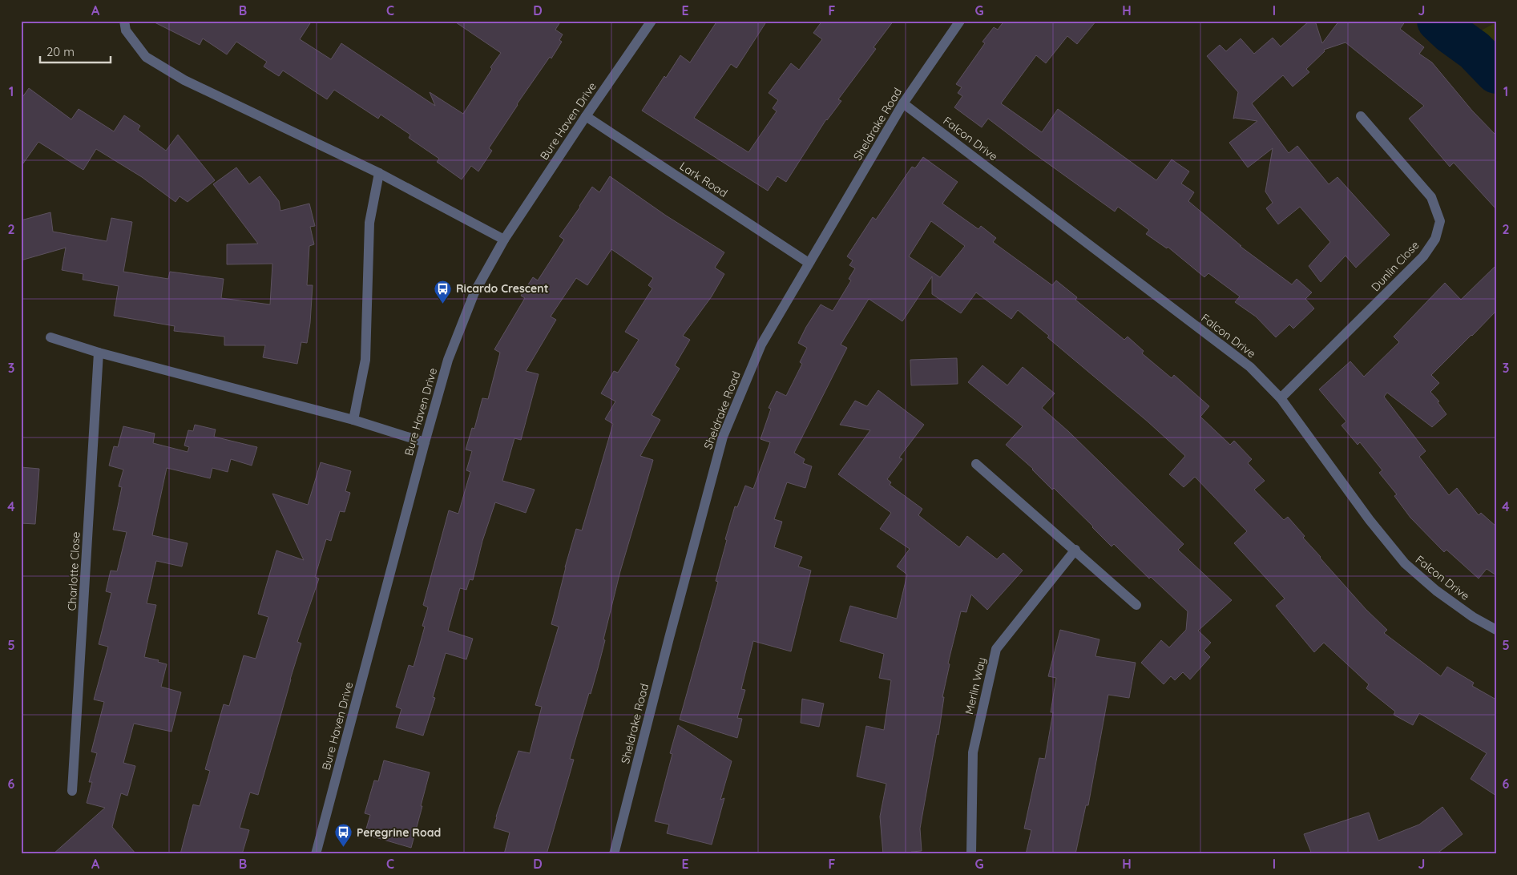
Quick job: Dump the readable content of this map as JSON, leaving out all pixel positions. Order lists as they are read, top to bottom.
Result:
{
  "streets": {
    "street": [
      "Bure Haven Drive",
      "Sheldrake Road",
      "Falcon Drive",
      "Lark Road",
      "Dunlin Close",
      "Charlotte Close",
      "Merlin Way"
    ]
  },
  "crossings": [
    ["Bure Haven Drive", "Lark Road"],
    ["Sheldrake Road", "Falcon Drive"],
    ["Sheldrake Road", "Lark Road"],
    ["Falcon Drive", "Dunlin Close"]
  ],
  "places": {
    "bus stop": ["Ricardo Crescent", "Peregrine Road"]
  },
  "scale_bar": "20 m",
  "grid": {
    "columns": [
      "A",
      "B",
      "C",
      "D",
      "E",
      "F",
      "G",
      "H",
      "I",
      "J"
    ],
    "rows": [
      "1",
      "2",
      "3",
      "4",
      "5",
      "6"
    ]
  }
}
